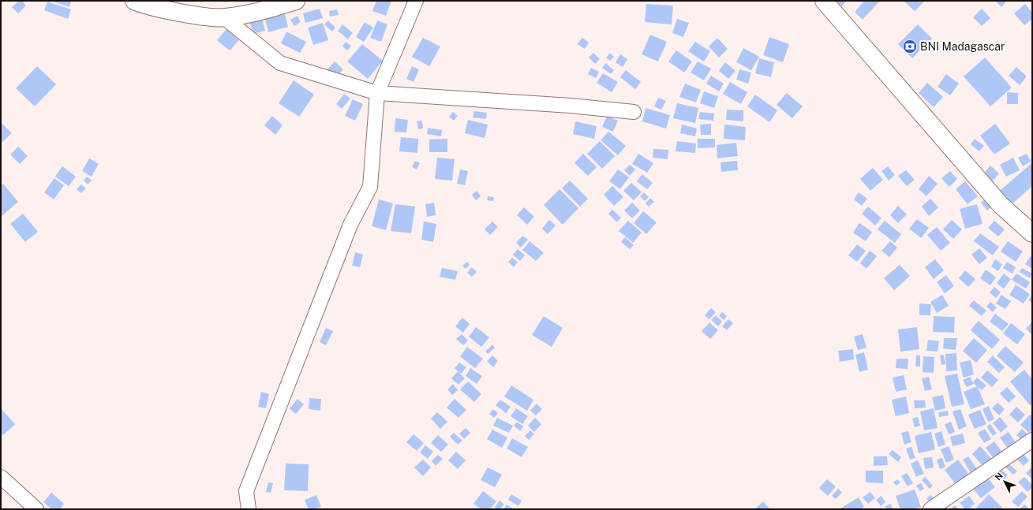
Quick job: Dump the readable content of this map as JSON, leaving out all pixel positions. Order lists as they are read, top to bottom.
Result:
{
  "places": {
    "bank": ["BNI Madagascar"]
  },
  "north": "top left"
}
